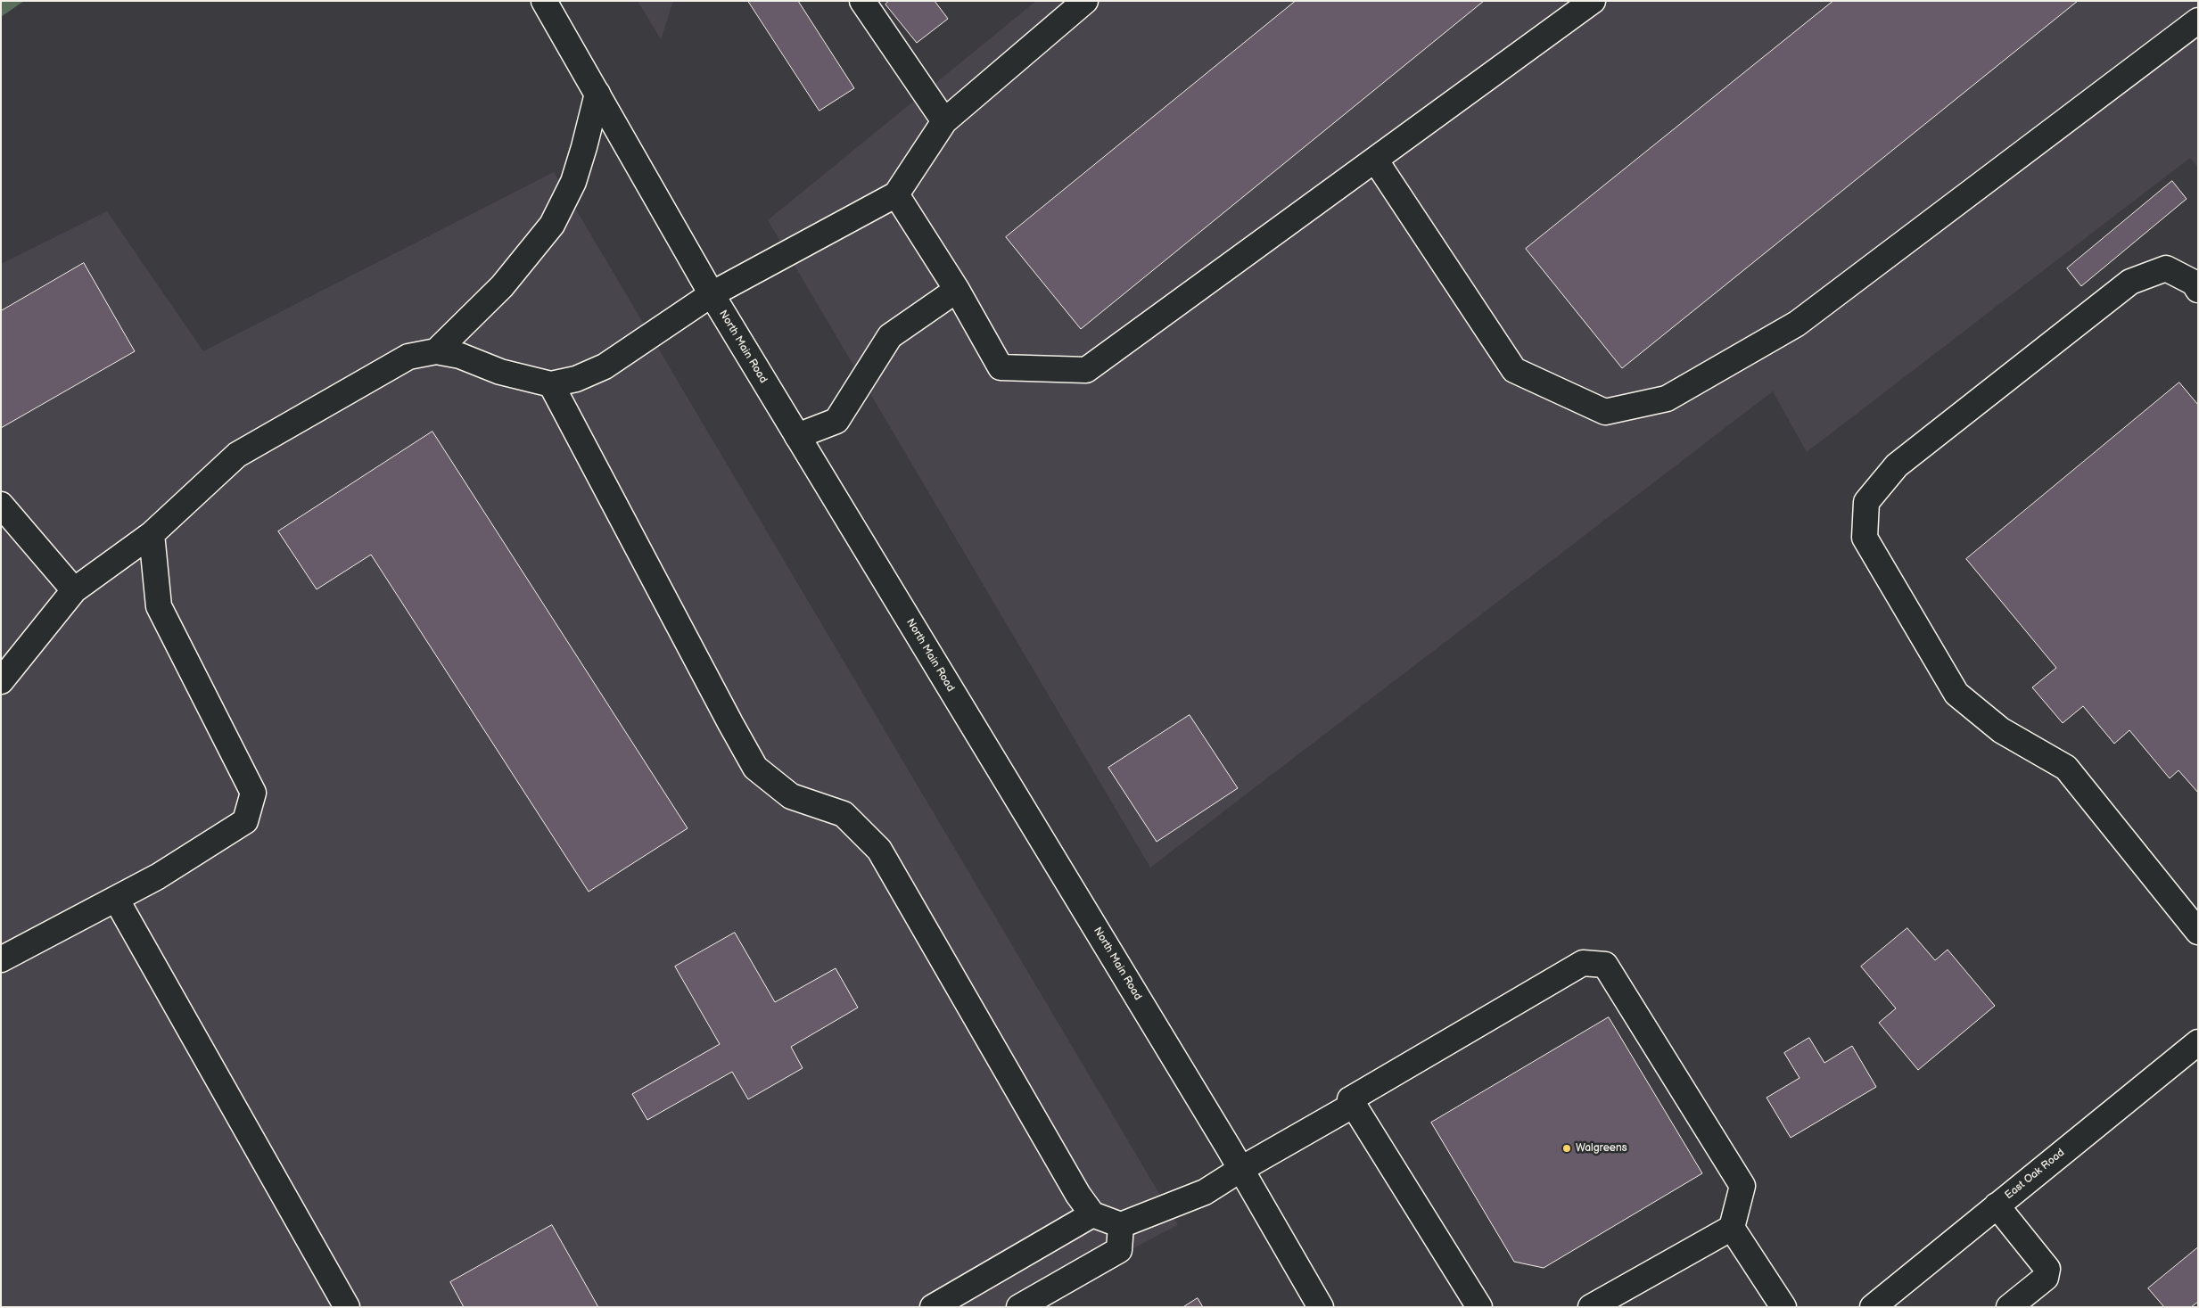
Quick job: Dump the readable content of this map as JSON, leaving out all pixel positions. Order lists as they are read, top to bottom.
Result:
{
  "streets": {
    "main road": ["North Main Road", "East Oak Road"]
  },
  "places": ["Walgreens"]
}
